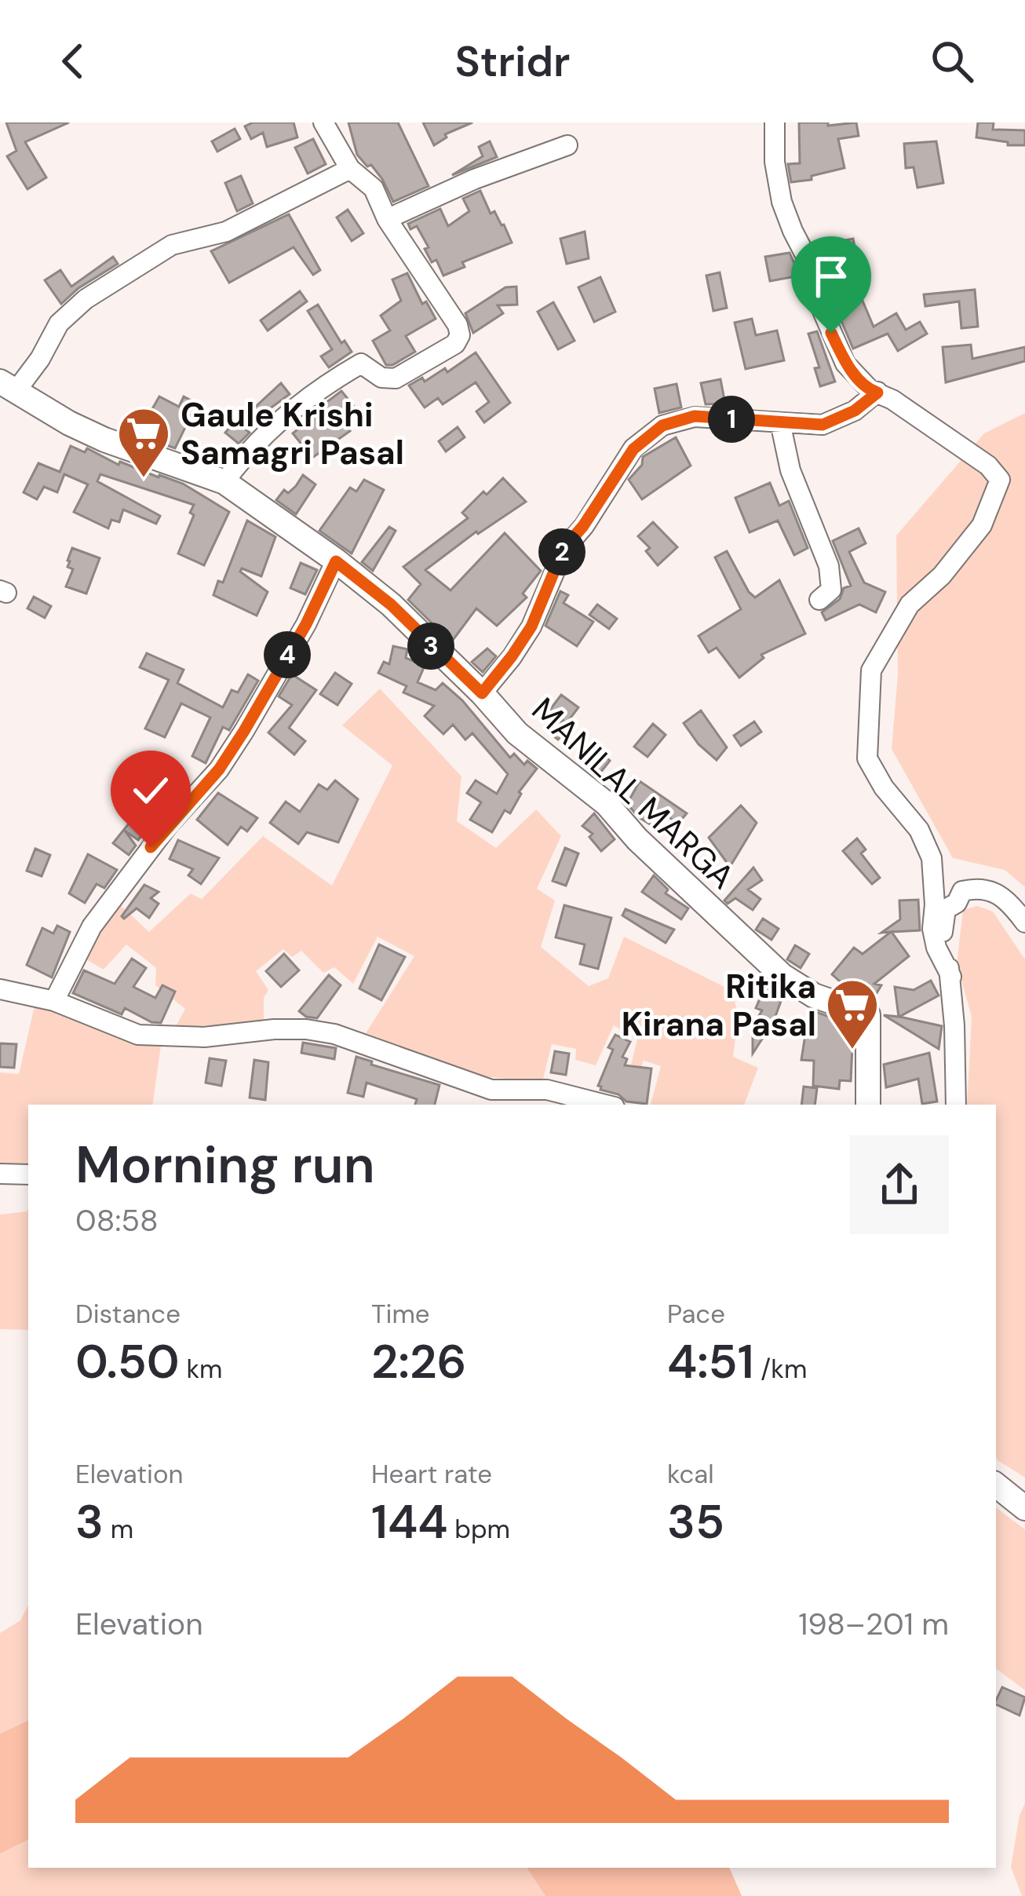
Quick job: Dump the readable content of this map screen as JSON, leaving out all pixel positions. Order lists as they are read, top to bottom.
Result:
{
  "streets": {
    "street": ["MANILAL MARGA"]
  },
  "places": {
    "supermarket": ["Gaule Krishi Samagri Pasal", "Ritika Kirana Pasal"]
  },
  "page": {
    "header": "Stridr",
    "pins": [
      "1",
      "2",
      "3",
      "4"
    ],
    "heading": ["Morning run", "08:58"],
    "stats": [
      ["Distance", "0.50 km"],
      ["Time", "2:26"],
      ["Pace", "4:51 /km"],
      ["Elevation", "3 m"],
      ["Heart rate", "144 bpm"],
      ["kcal", "35"]
    ],
    "chart": ["Elevation", "198–201 m"]
  }
}
